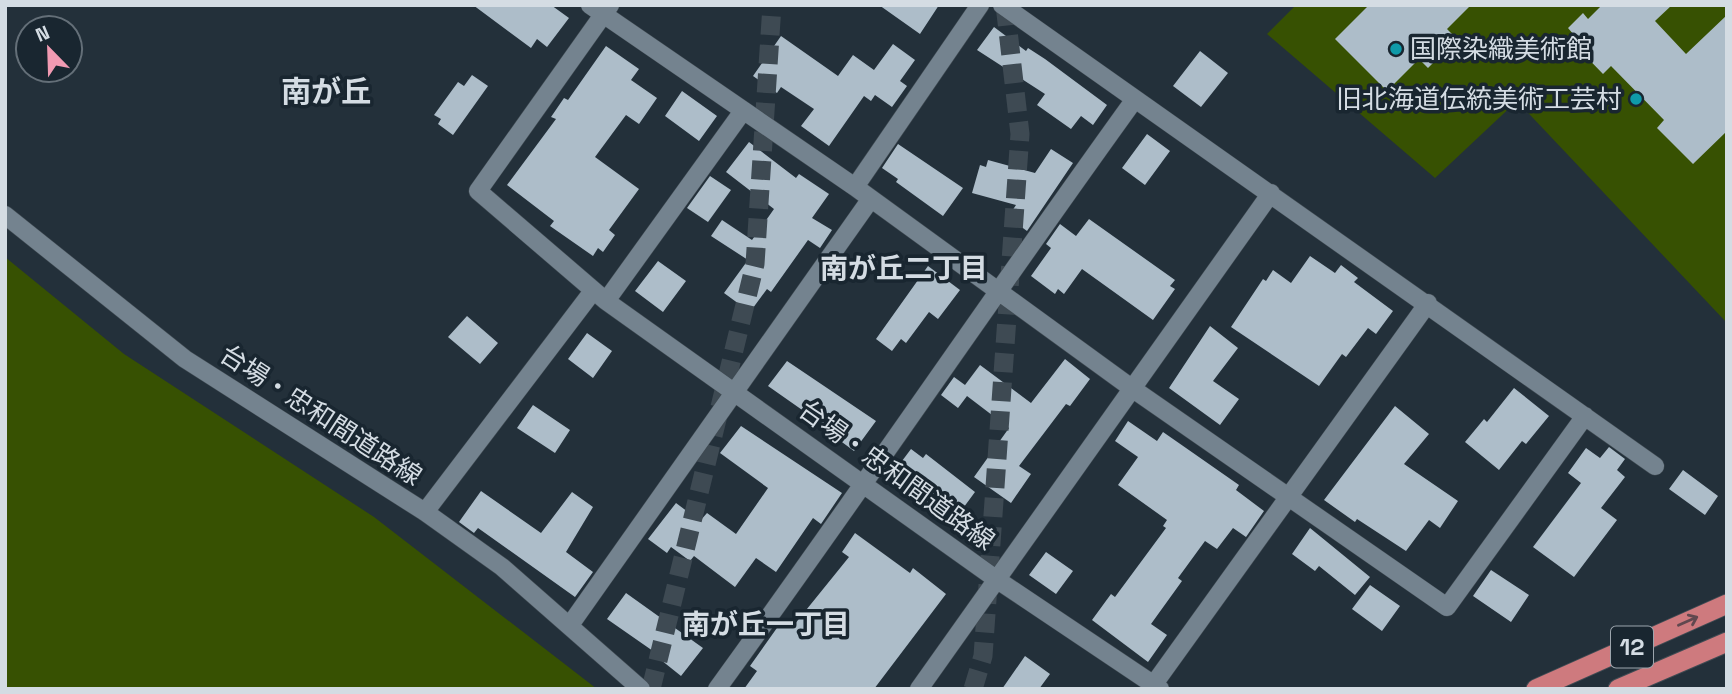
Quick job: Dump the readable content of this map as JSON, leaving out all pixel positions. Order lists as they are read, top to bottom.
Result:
{
  "streets": {
    "highway": ["12"],
    "street": ["台場・忠和間道路線"]
  },
  "districts": ["南が丘", "南が丘二丁目", "南が丘一丁目"],
  "places": ["国際染織美術館", "旧北海道伝統美術工芸村"],
  "north": "top left"
}
